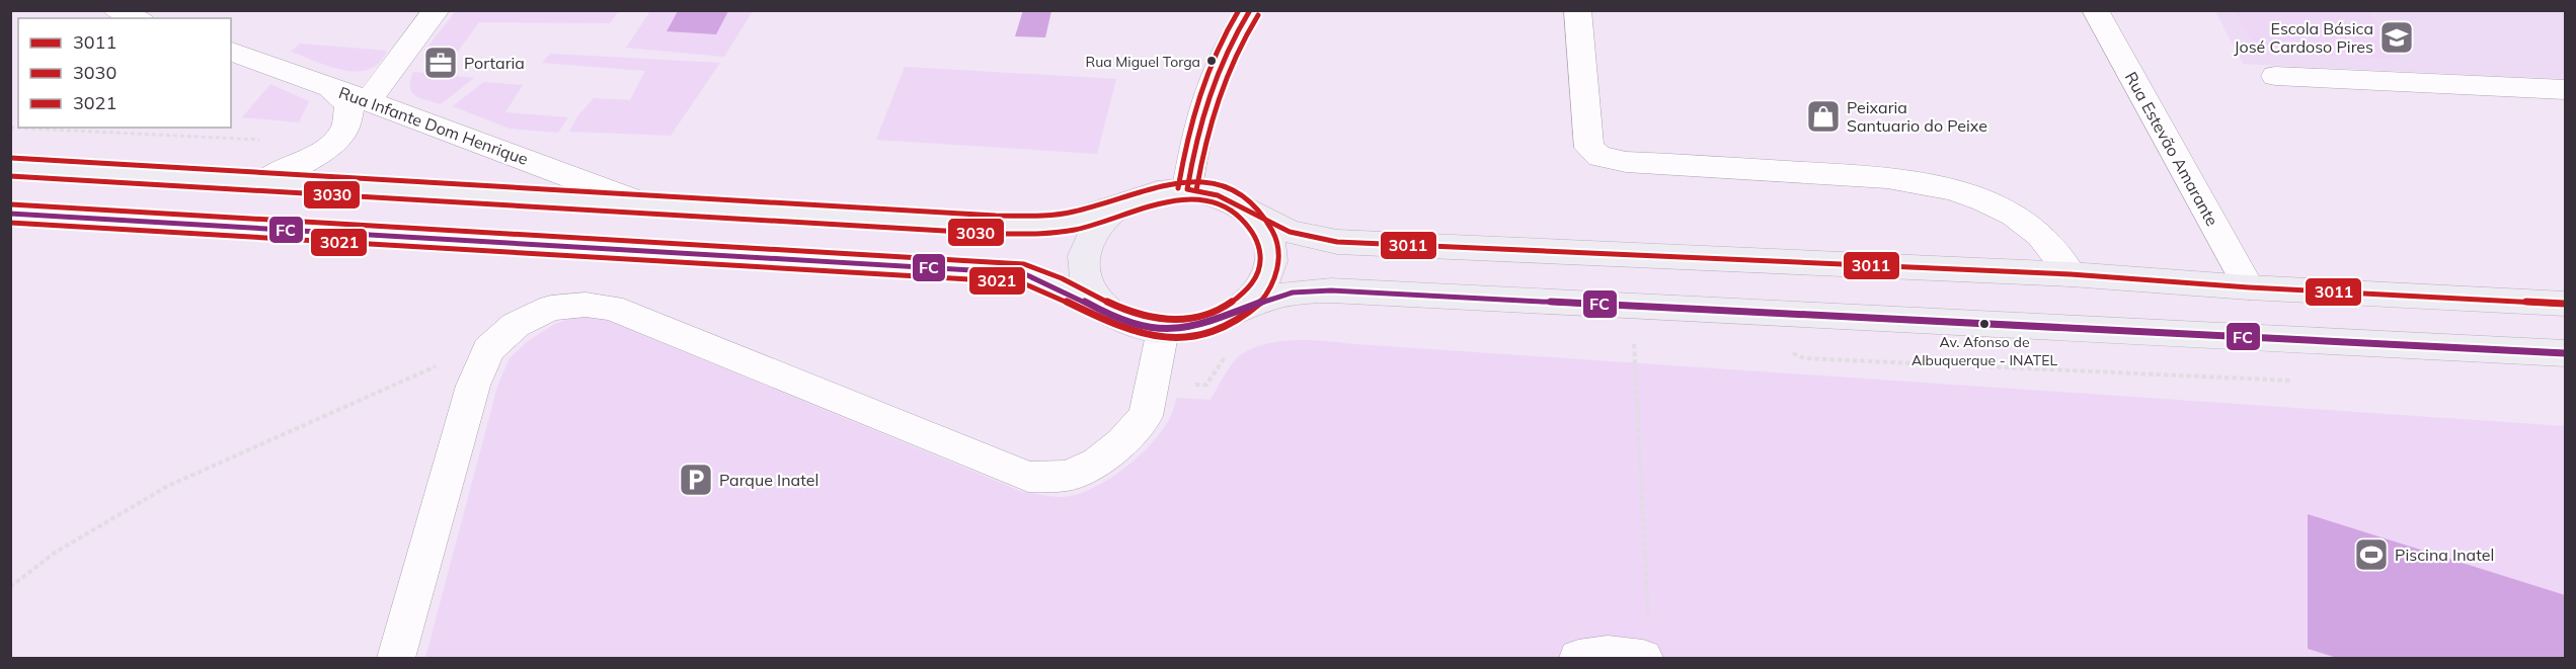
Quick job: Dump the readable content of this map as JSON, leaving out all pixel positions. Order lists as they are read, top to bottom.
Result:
{
  "streets": {
    "street": ["Rua Infante Dom Henrique", "Rua Estevão Amarante"]
  },
  "places": {
    "school or university": ["Escola Básica José Cardoso Pires"],
    "other": ["Rua Miguel Torga", "Av. Afonso de Albuquerque - INATEL"],
    "office": ["Portaria"],
    "shop": ["Peixaria Santuario do Peixe"],
    "parking": ["Parque Inatel"],
    "sports": ["Piscina Inatel"]
  },
  "lines": [
    "transit line 3011",
    "transit line 3021",
    "transit line 3030",
    "transit line FC"
  ],
  "legend": ["3011", "3030", "3021"]
}
